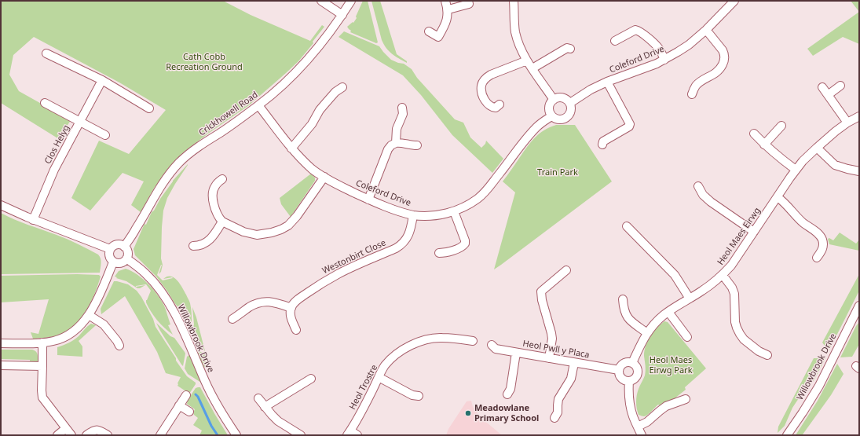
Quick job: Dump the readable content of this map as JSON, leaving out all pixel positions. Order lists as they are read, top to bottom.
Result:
{
  "streets": {
    "street": [
      "Coleford Drive",
      "Crickhowell Road",
      "Clos Helyg",
      "Heol Maes Eirwg",
      "Westonbirt Close",
      "Willowbrook Drive",
      "Heol Pwll y Placa",
      "Heol Trostre"
    ]
  },
  "crossings": [
    ["Coleford Drive", "Crickhowell Road"],
    ["Coleford Drive", "Westonbirt Close"],
    ["Crickhowell Road", "Willowbrook Drive"],
    ["Heol Maes Eirwg", "Heol Pwll y Placa"]
  ],
  "parks": ["Cath Cobb Recreation Ground", "Train Park", "Heol Maes Eirwg Park"],
  "places": ["Meadowlane Primary School"]
}
